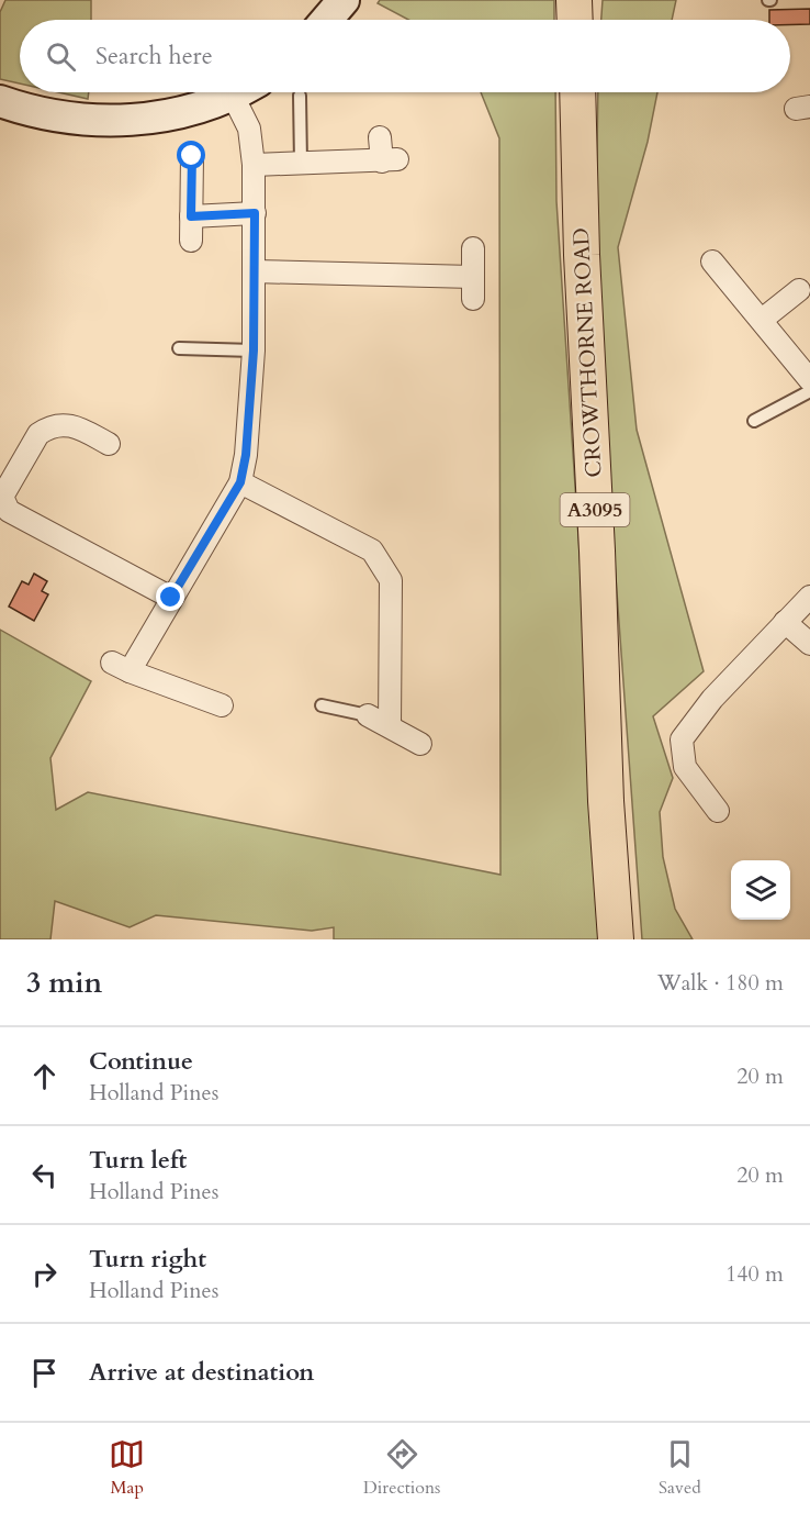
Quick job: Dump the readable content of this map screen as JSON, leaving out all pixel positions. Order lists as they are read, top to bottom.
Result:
{
  "streets": {
    "main road": ["CROWTHORNE ROAD", "A3095"]
  },
  "page": {
    "search": "Search here",
    "heading": ["3 min", "Walk · 180 m"],
    "list": [
      ["Continue", "Holland Pines", "20 m"],
      ["Turn left", "Holland Pines", "20 m"],
      ["Turn right", "Holland Pines", "140 m"],
      "Arrive at destination"
    ],
    "nav": ["Map", "Directions", "Saved"]
  }
}
